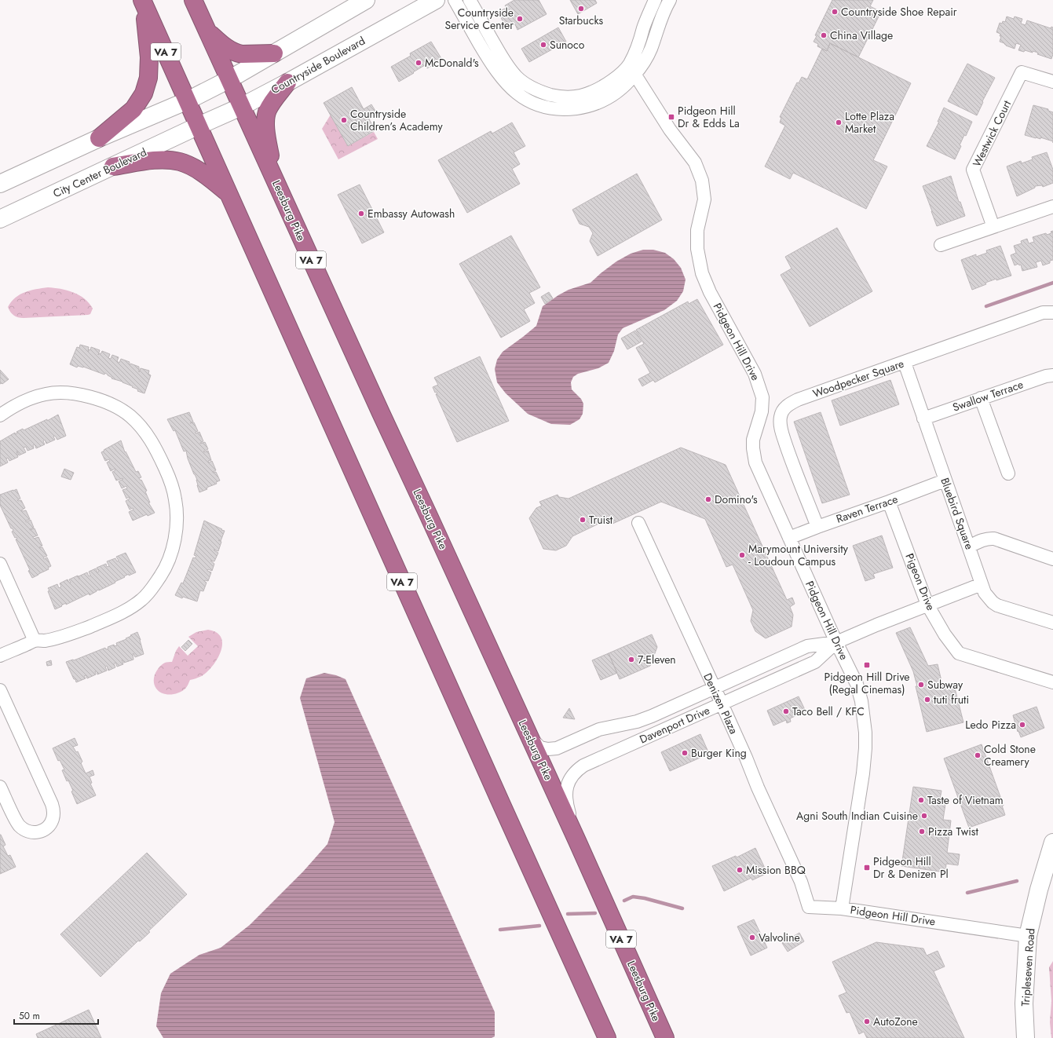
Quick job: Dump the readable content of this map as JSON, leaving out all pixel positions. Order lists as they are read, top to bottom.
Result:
{
  "streets": {
    "highway": ["VA 7", "Leesburg Pike"],
    "street": [
      "Countryside Boulevard",
      "Westwick Court",
      "City Center Boulevard",
      "Pidgeon Hill Drive",
      "Woodpecker Square",
      "Swallow Terrace",
      "Raven Terrace",
      "Bluebird Square",
      "Pigeon Drive",
      "Denizen Plaza",
      "Davenport Drive",
      "Tripleseven Road"
    ]
  },
  "crossings": [
    ["VA 7", "Countryside Boulevard"],
    ["VA 7", "City Center Boulevard"],
    ["Countryside Boulevard", "City Center Boulevard"],
    ["Countryside Boulevard", "Leesburg Pike"],
    ["Leesburg Pike", "Davenport Drive"],
    ["Pidgeon Hill Drive", "Raven Terrace"],
    ["Pidgeon Hill Drive", "Denizen Plaza"],
    ["Pidgeon Hill Drive", "Davenport Drive"],
    ["Pidgeon Hill Drive", "Tripleseven Road"],
    ["Woodpecker Square", "Raven Terrace"],
    ["Woodpecker Square", "Bluebird Square"],
    ["Swallow Terrace", "Bluebird Square"],
    ["Raven Terrace", "Bluebird Square"],
    ["Raven Terrace", "Pigeon Drive"],
    ["Bluebird Square", "Davenport Drive"],
    ["Pigeon Drive", "Davenport Drive"],
    ["Denizen Plaza", "Davenport Drive"]
  ],
  "places": {
    "other": [
      "Starbucks",
      "Countryside Shoe Repair",
      "Countryside Service Center",
      "China Village",
      "Sunoco",
      "McDonald's",
      "Countryside Children’s Academy",
      "Lotte Plaza Market",
      "Embassy Autowash",
      "Domino's",
      "Truist",
      "Marymount University - Loudoun Campus",
      "7-Eleven",
      "Subway",
      "tuti fruti",
      "Taco Bell / KFC",
      "Ledo Pizza",
      "Burger King",
      "Cold Stone Creamery",
      "Taste of Vietnam",
      "Agni South Indian Cuisine",
      "Pizza Twist",
      "Mission BBQ",
      "Valvoline",
      "AutoZone"
    ],
    "transit": ["Pidgeon Hill Dr & Edds La", "Pidgeon Hill Drive (Regal Cinemas)", "Pidgeon Hill Dr & Denizen Pl"]
  },
  "scale_bar": "50 m"
}
